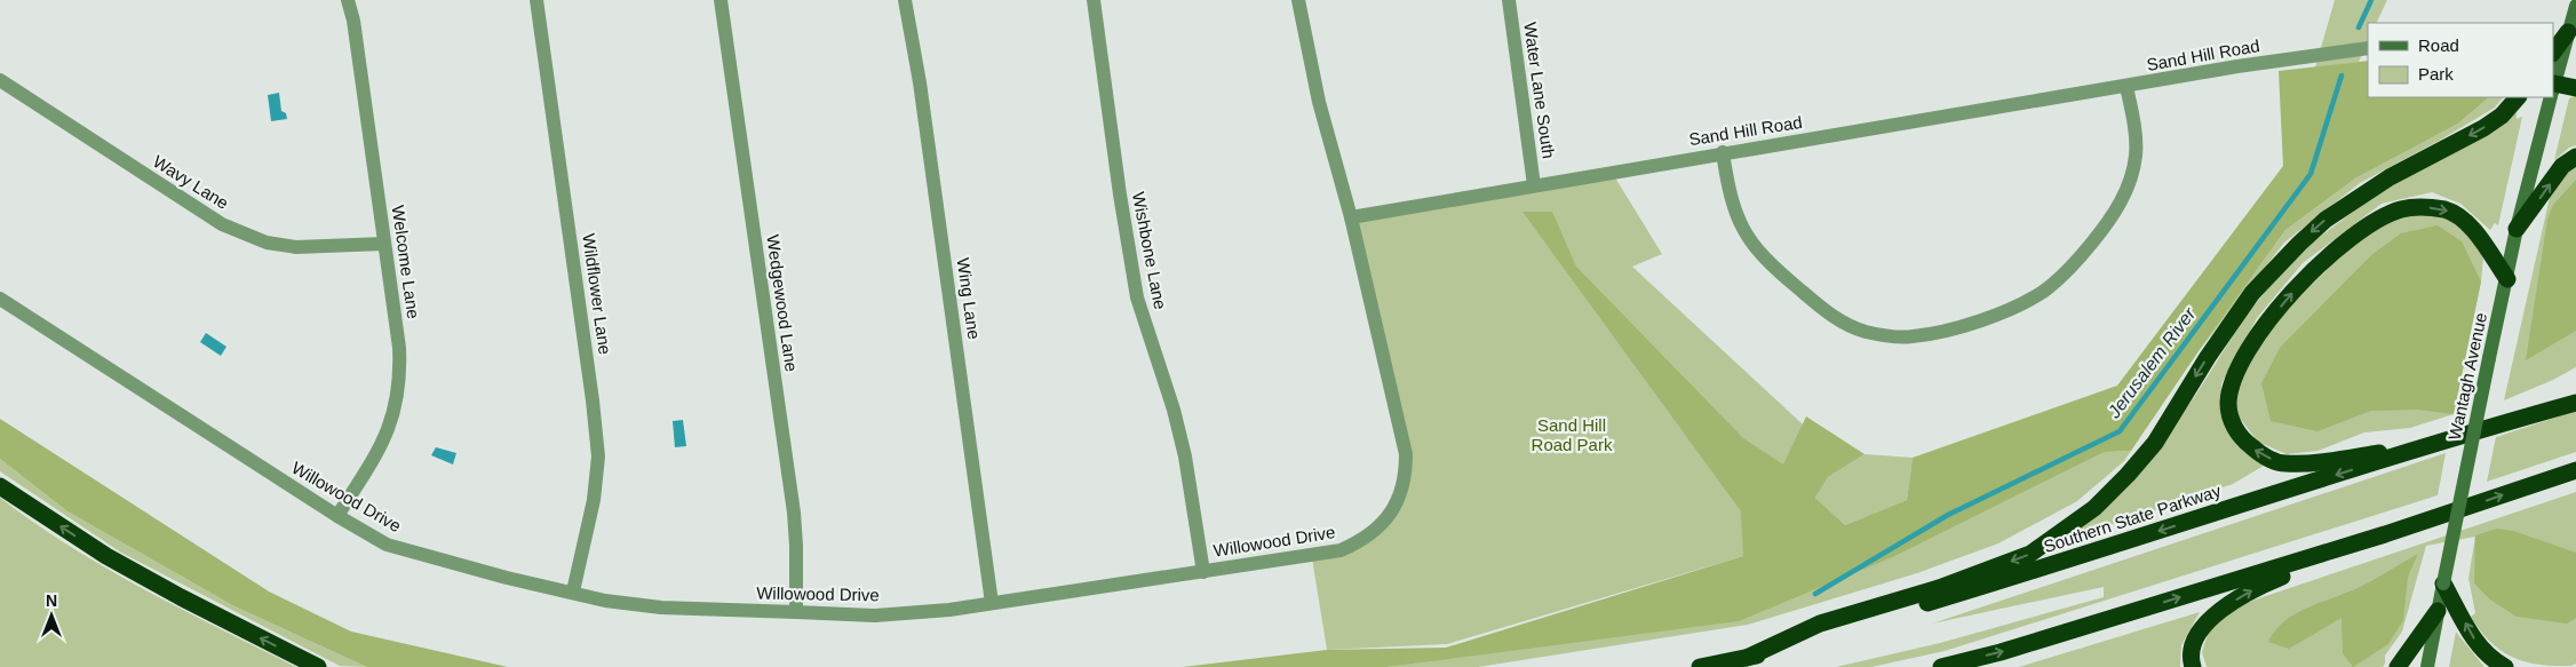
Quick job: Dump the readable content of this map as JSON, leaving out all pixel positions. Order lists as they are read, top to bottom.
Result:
{
  "streets": {
    "highway": ["Southern State Parkway"],
    "main road": ["Wantagh Avenue"],
    "street": [
      "Sand Hill Road",
      "Water Lane South",
      "Wavy Lane",
      "Wishbone Lane",
      "Welcome Lane",
      "Wildflower Lane",
      "Wing Lane",
      "Wedgewood Lane",
      "Willowood Drive"
    ]
  },
  "crossings": [
    ["Sand Hill Road", "Water Lane South"],
    ["Sand Hill Road", "Willowood Drive"],
    ["Wavy Lane", "Welcome Lane"],
    ["Wishbone Lane", "Willowood Drive"],
    ["Welcome Lane", "Willowood Drive"],
    ["Wildflower Lane", "Willowood Drive"],
    ["Wing Lane", "Willowood Drive"],
    ["Wedgewood Lane", "Willowood Drive"]
  ],
  "water": ["Jerusalem River"],
  "parks": ["Sand Hill Road Park"],
  "legend": ["Road", "Park"],
  "north": "top"
}
